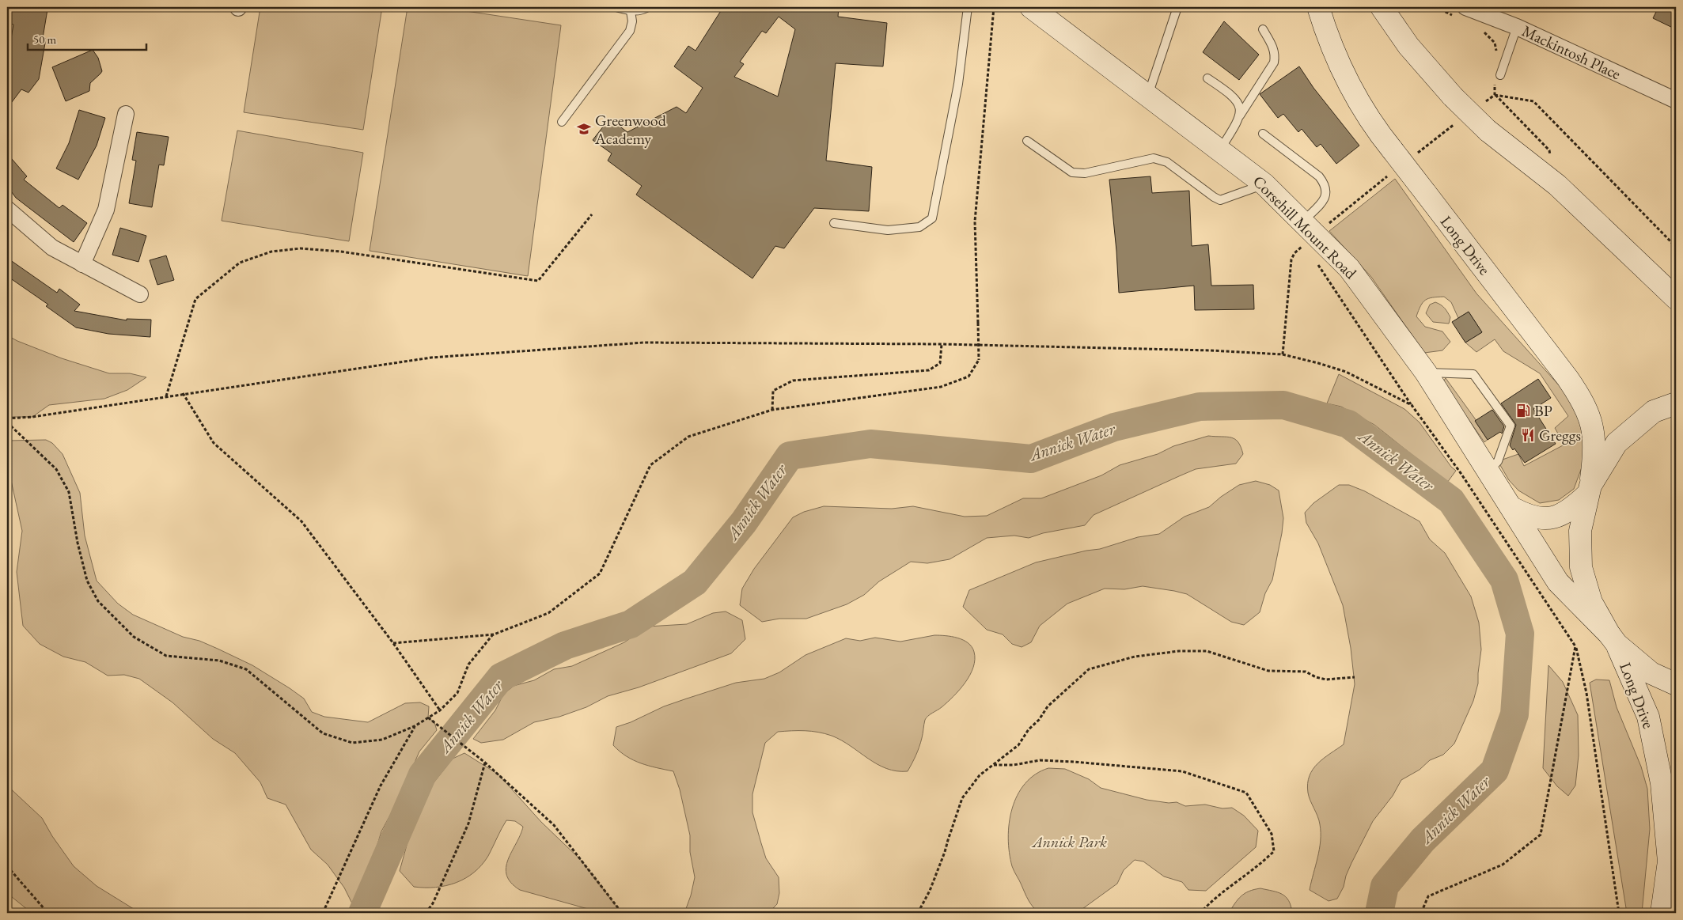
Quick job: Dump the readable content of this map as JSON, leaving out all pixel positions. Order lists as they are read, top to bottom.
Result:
{
  "streets": {
    "main road": ["Corsehill Mount Road", "Long Drive"],
    "street": ["Mackintosh Place"]
  },
  "crossings": [
    ["Corsehill Mount Road", "Long Drive"]
  ],
  "water": ["Annick Water"],
  "parks": ["Annick Park"],
  "places": {
    "school or university": ["Greenwood Academy"],
    "fuel station": ["BP"],
    "restaurant": ["Greggs"]
  },
  "scale_bar": "50 m"
}
